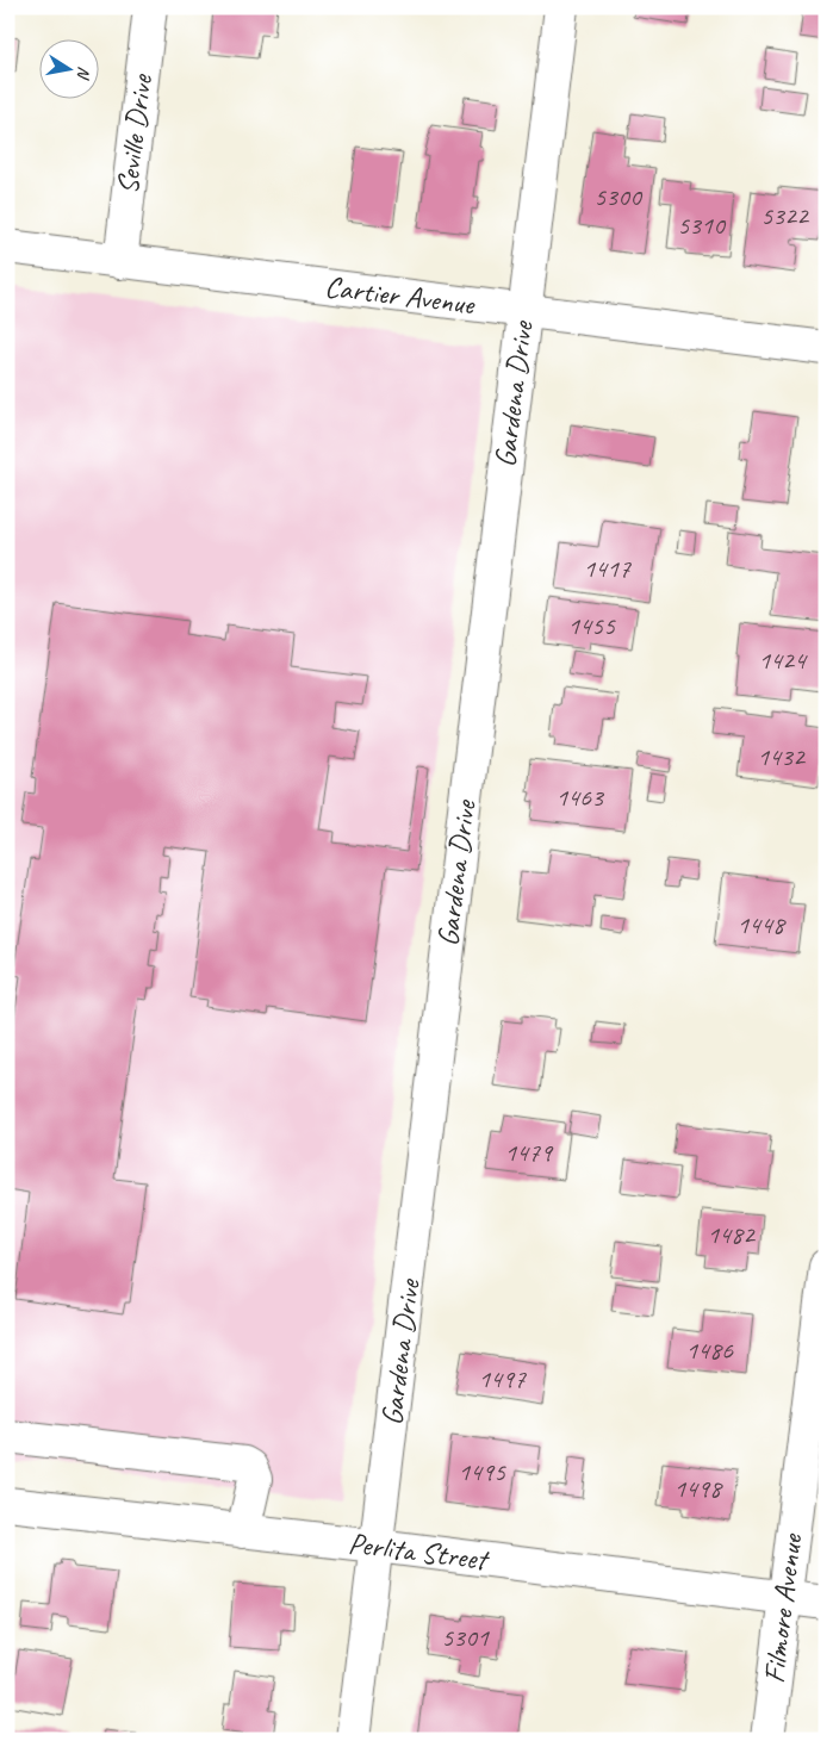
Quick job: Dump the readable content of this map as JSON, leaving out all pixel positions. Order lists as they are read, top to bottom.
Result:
{
  "streets": {
    "street": [
      "Seville Drive",
      "Cartier Avenue",
      "Gardena Drive",
      "Perlita Street",
      "Filmore Avenue"
    ]
  },
  "crossings": [
    ["Seville Drive", "Cartier Avenue"],
    ["Cartier Avenue", "Gardena Drive"],
    ["Gardena Drive", "Perlita Street"],
    ["Perlita Street", "Filmore Avenue"]
  ],
  "house_numbers": [
    "5300",
    "5322",
    "5310",
    "1417",
    "1455",
    "1424",
    "1432",
    "1463",
    "1448",
    "1479",
    "1482",
    "1486",
    "1497",
    "1495",
    "1498",
    "5301"
  ],
  "north": "right"
}
